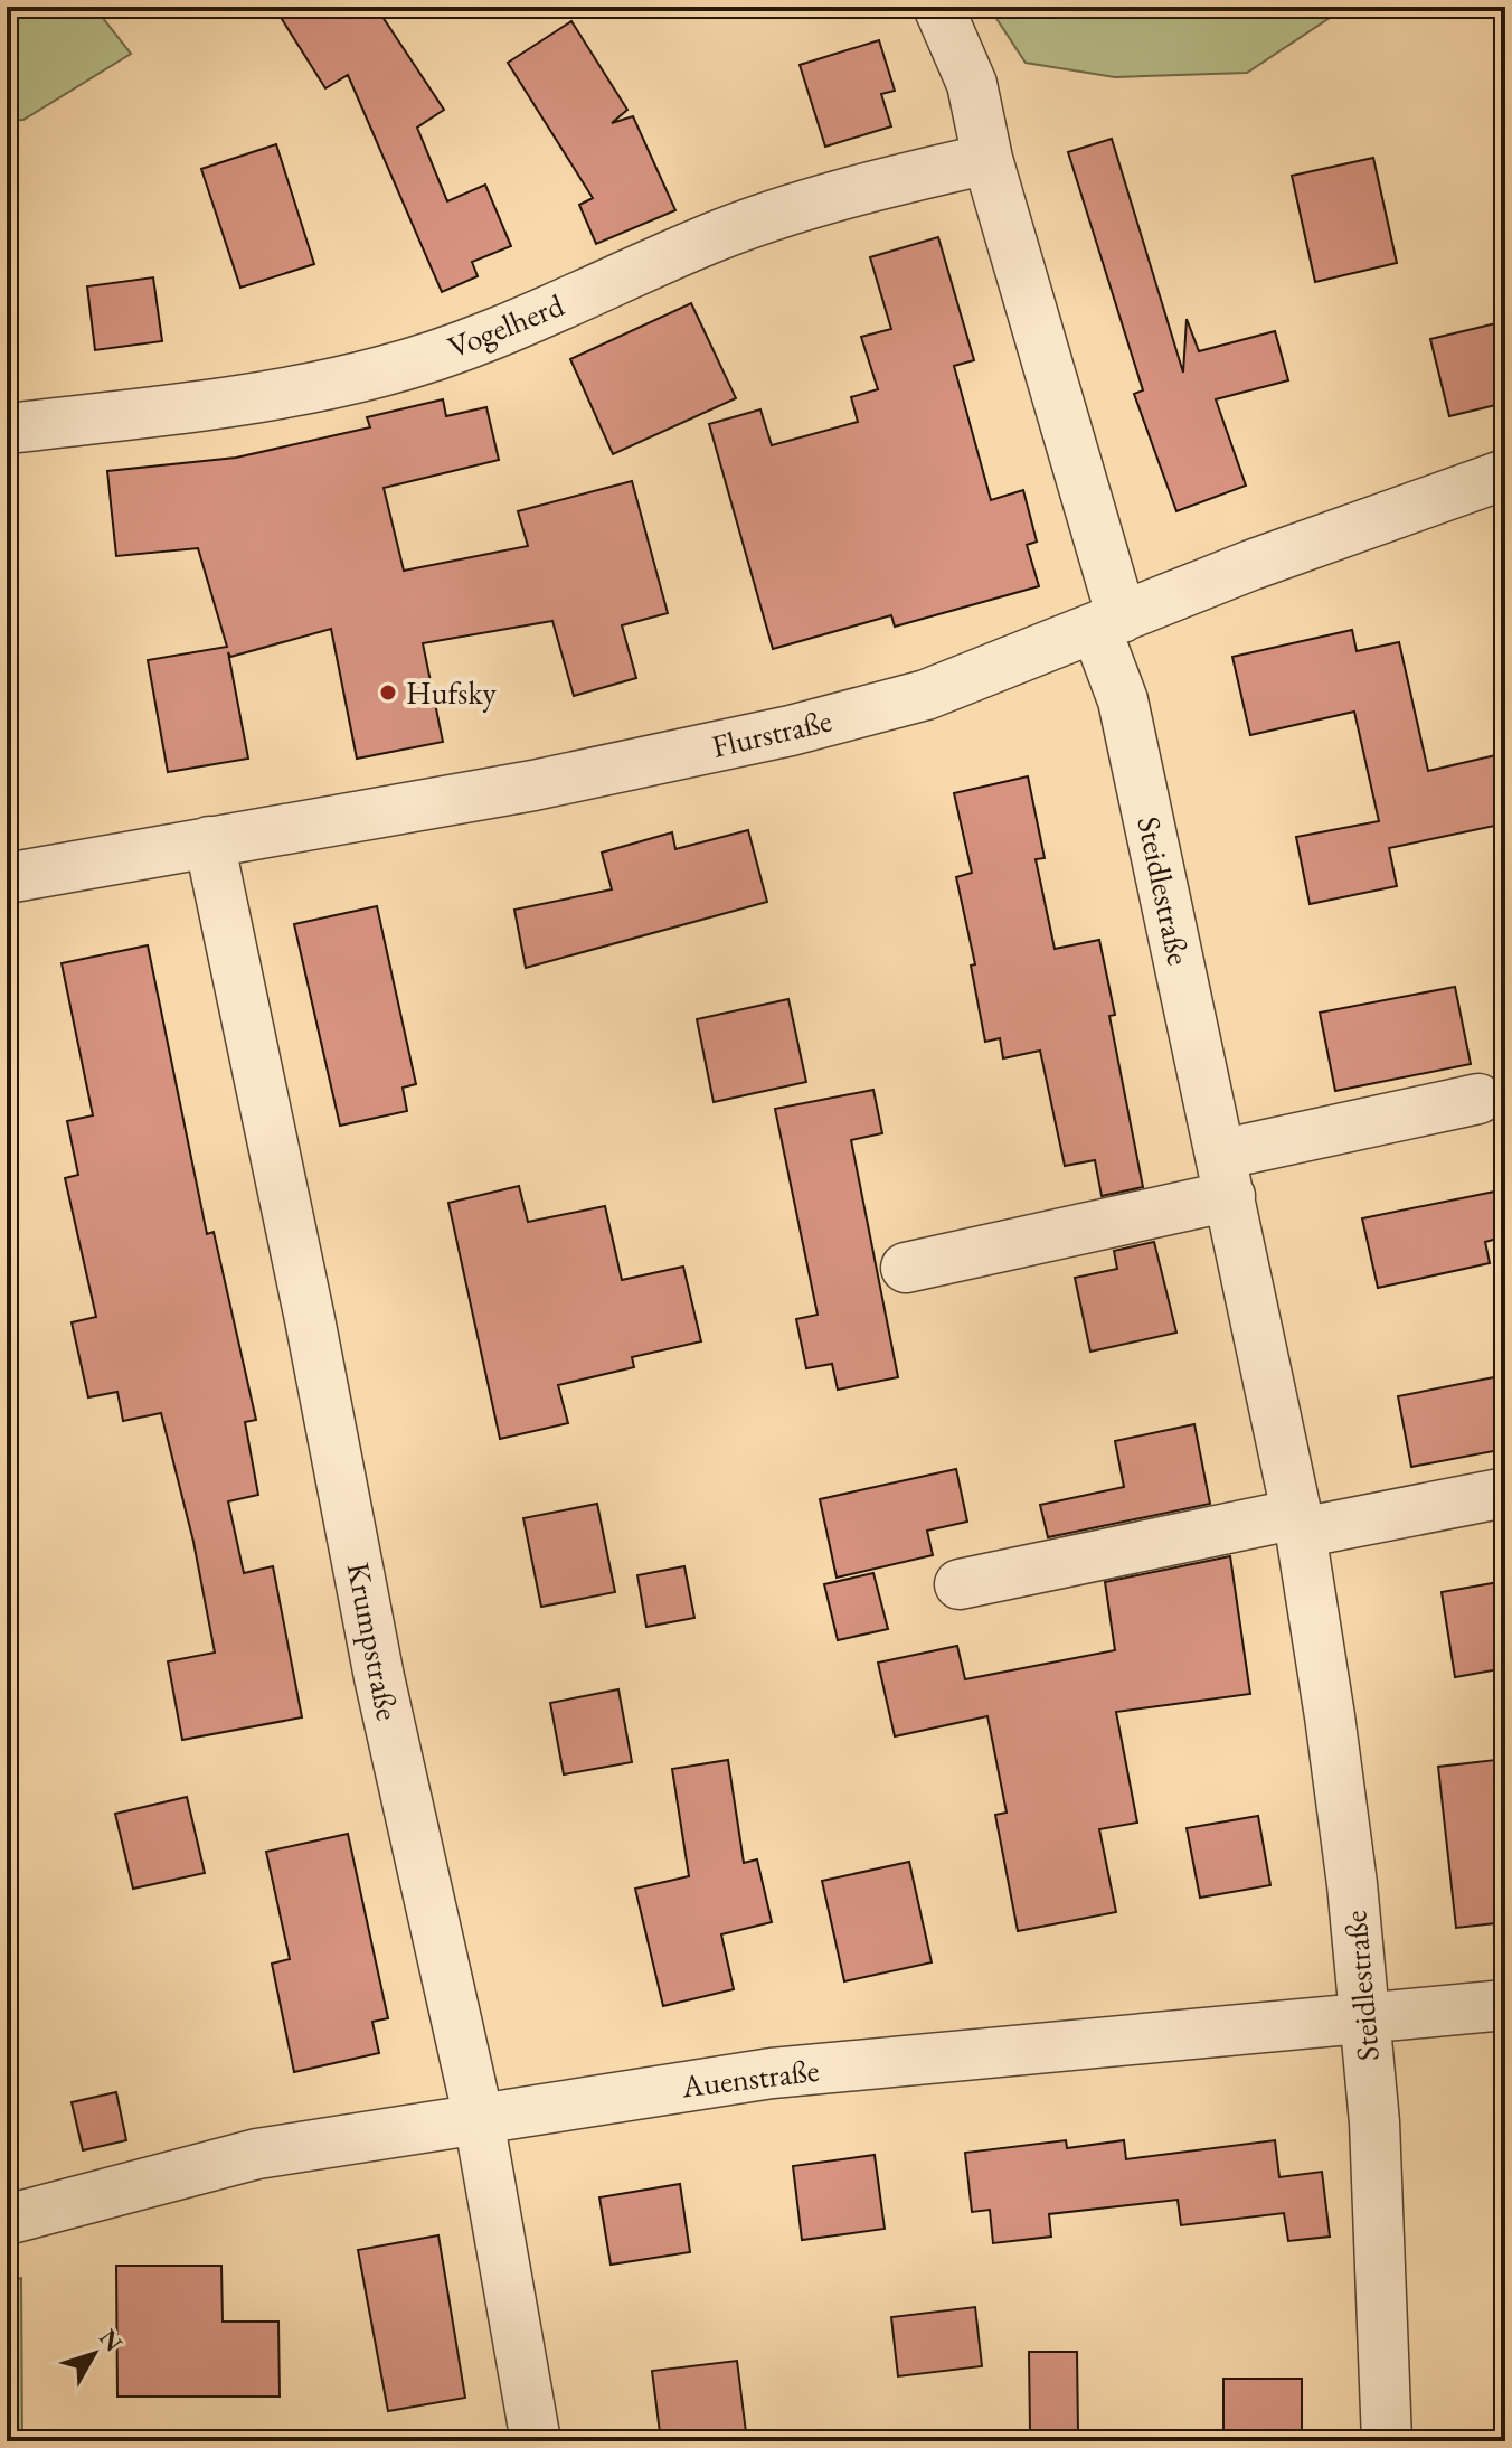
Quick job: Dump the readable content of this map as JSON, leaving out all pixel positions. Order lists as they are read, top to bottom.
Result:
{
  "streets": {
    "street": [
      "Vogelherd",
      "Flurstraße",
      "Steidlestraße",
      "Krumpstraße",
      "Auenstraße"
    ]
  },
  "crossings": [
    ["Flurstraße", "Steidlestraße"],
    ["Flurstraße", "Krumpstraße"],
    ["Steidlestraße", "Auenstraße"],
    ["Krumpstraße", "Auenstraße"]
  ],
  "places": ["Hufsky"],
  "north": "top right"
}
